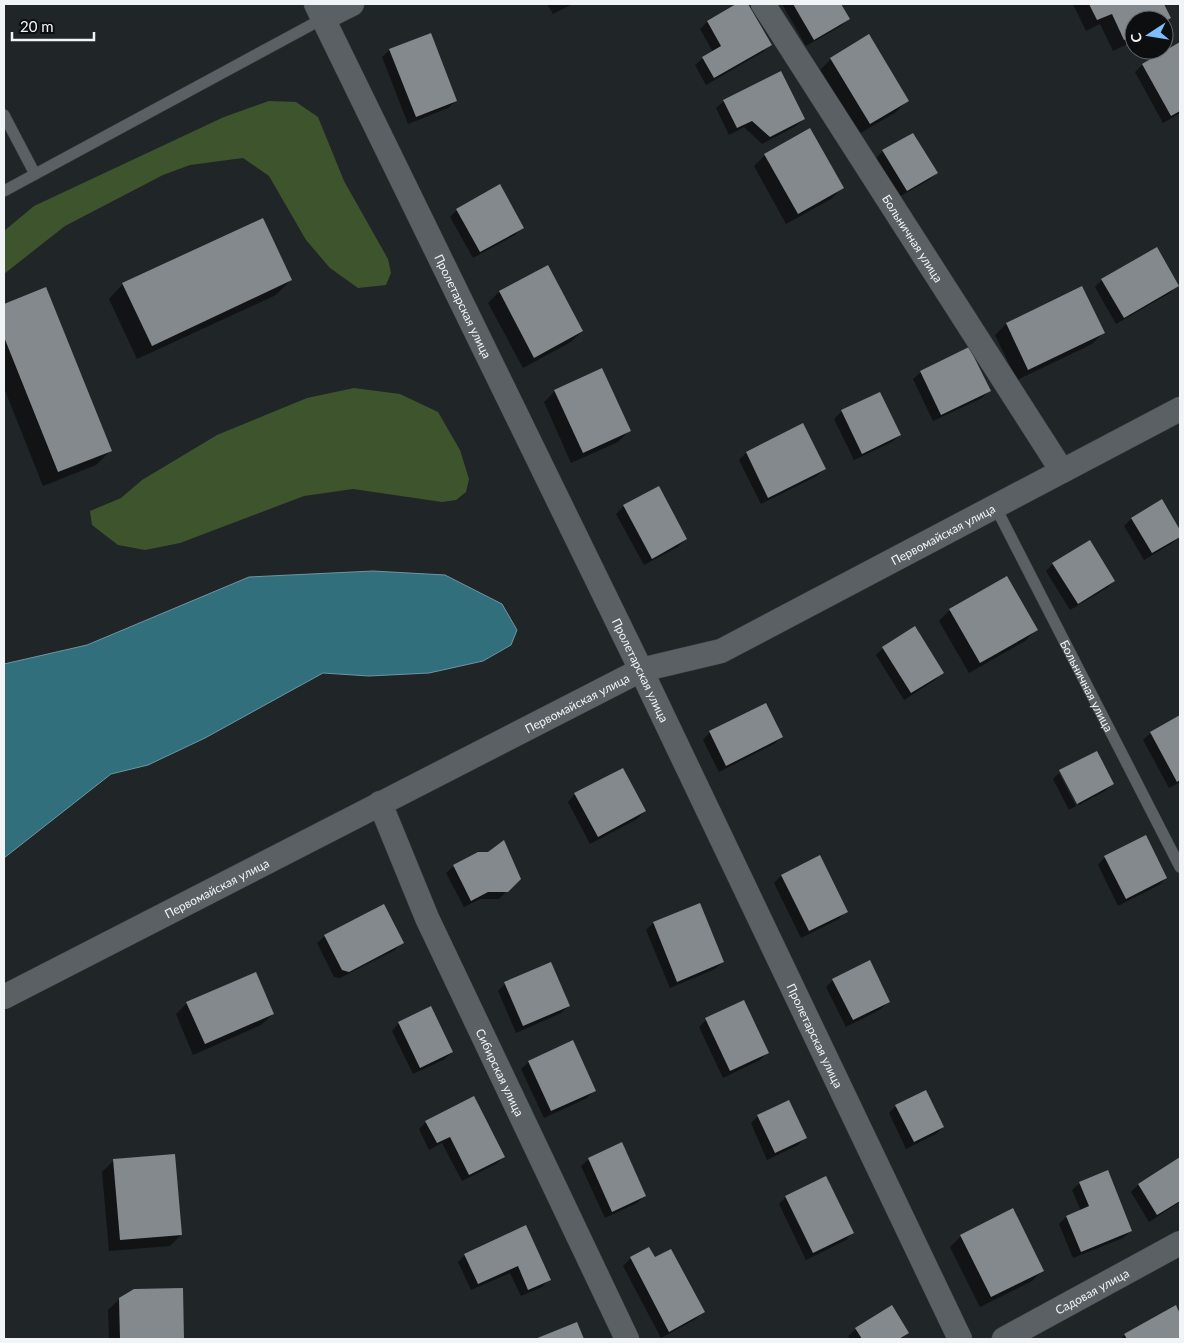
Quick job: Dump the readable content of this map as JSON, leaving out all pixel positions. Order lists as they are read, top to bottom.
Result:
{
  "streets": {
    "street": [
      "Больничная улица",
      "Пролетарская улица",
      "Первомайская улица",
      "Сибирская улица",
      "Садовая улица"
    ]
  },
  "crossings": [
    ["Больничная улица", "Первомайская улица"],
    ["Пролетарская улица", "Первомайская улица"],
    ["Первомайская улица", "Сибирская улица"]
  ],
  "scale_bar": "20 m",
  "north": "left"
}
